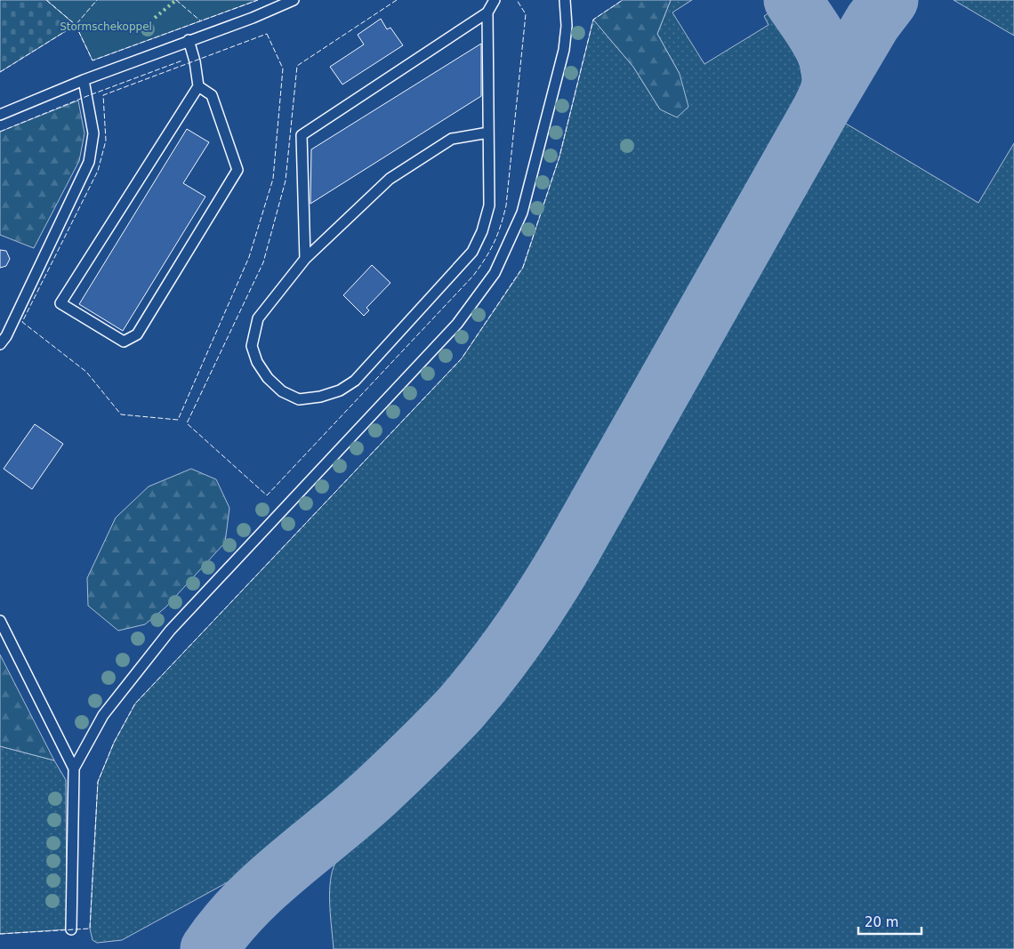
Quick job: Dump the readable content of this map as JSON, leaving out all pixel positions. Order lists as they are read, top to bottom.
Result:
{
  "parks": ["Stormschekoppel"],
  "scale_bar": "20 m"
}
